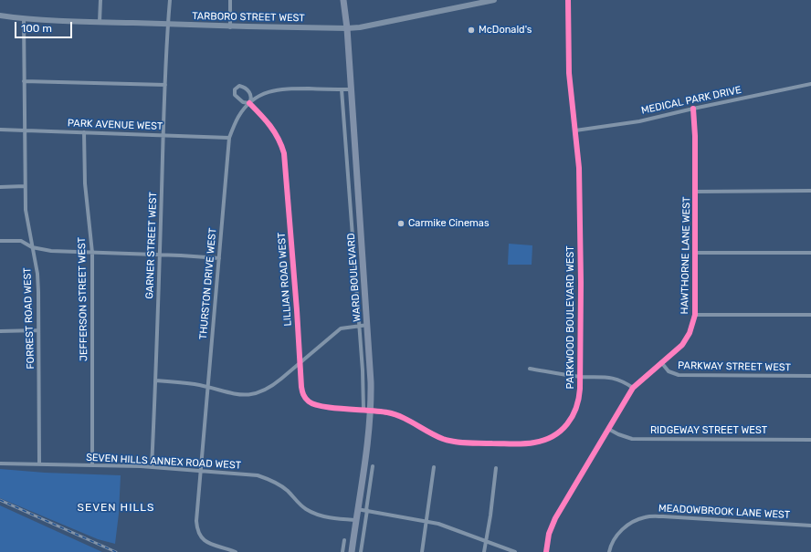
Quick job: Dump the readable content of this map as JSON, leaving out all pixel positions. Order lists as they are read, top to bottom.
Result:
{
  "streets": {
    "main road": ["TARBORO STREET WEST", "WARD BOULEVARD"],
    "street": [
      "MEDICAL PARK DRIVE",
      "PARK AVENUE WEST",
      "GARNER STREET WEST",
      "HAWTHORNE LANE WEST",
      "LILLIAN ROAD WEST",
      "THURSTON DRIVE WEST",
      "JEFFERSON STREET WEST",
      "PARKWOOD BOULEVARD WEST",
      "FORREST ROAD WEST",
      "PARKWAY STREET WEST",
      "RIDGEWAY STREET WEST",
      "SEVEN HILLS ANNEX ROAD WEST",
      "MEADOWBROOK LANE WEST"
    ]
  },
  "crossings": [
    ["TARBORO STREET WEST", "GARNER STREET WEST"],
    ["TARBORO STREET WEST", "WARD BOULEVARD"],
    ["TARBORO STREET WEST", "FORREST ROAD WEST"],
    ["MEDICAL PARK DRIVE", "HAWTHORNE LANE WEST"],
    ["MEDICAL PARK DRIVE", "PARKWOOD BOULEVARD WEST"],
    ["PARK AVENUE WEST", "GARNER STREET WEST"],
    ["PARK AVENUE WEST", "THURSTON DRIVE WEST"],
    ["PARK AVENUE WEST", "JEFFERSON STREET WEST"],
    ["PARK AVENUE WEST", "FORREST ROAD WEST"],
    ["GARNER STREET WEST", "SEVEN HILLS ANNEX ROAD WEST"],
    ["HAWTHORNE LANE WEST", "PARKWAY STREET WEST"],
    ["HAWTHORNE LANE WEST", "RIDGEWAY STREET WEST"],
    ["WARD BOULEVARD", "LILLIAN ROAD WEST"],
    ["WARD BOULEVARD", "THURSTON DRIVE WEST"],
    ["WARD BOULEVARD", "PARKWOOD BOULEVARD WEST"],
    ["WARD BOULEVARD", "SEVEN HILLS ANNEX ROAD WEST"],
    ["LILLIAN ROAD WEST", "THURSTON DRIVE WEST"],
    ["LILLIAN ROAD WEST", "PARKWOOD BOULEVARD WEST"],
    ["THURSTON DRIVE WEST", "SEVEN HILLS ANNEX ROAD WEST"],
    ["JEFFERSON STREET WEST", "SEVEN HILLS ANNEX ROAD WEST"],
    ["FORREST ROAD WEST", "SEVEN HILLS ANNEX ROAD WEST"]
  ],
  "districts": ["SEVEN HILLS"],
  "places": ["McDonald's", "Carmike Cinemas"],
  "scale_bar": "100 m"
}
